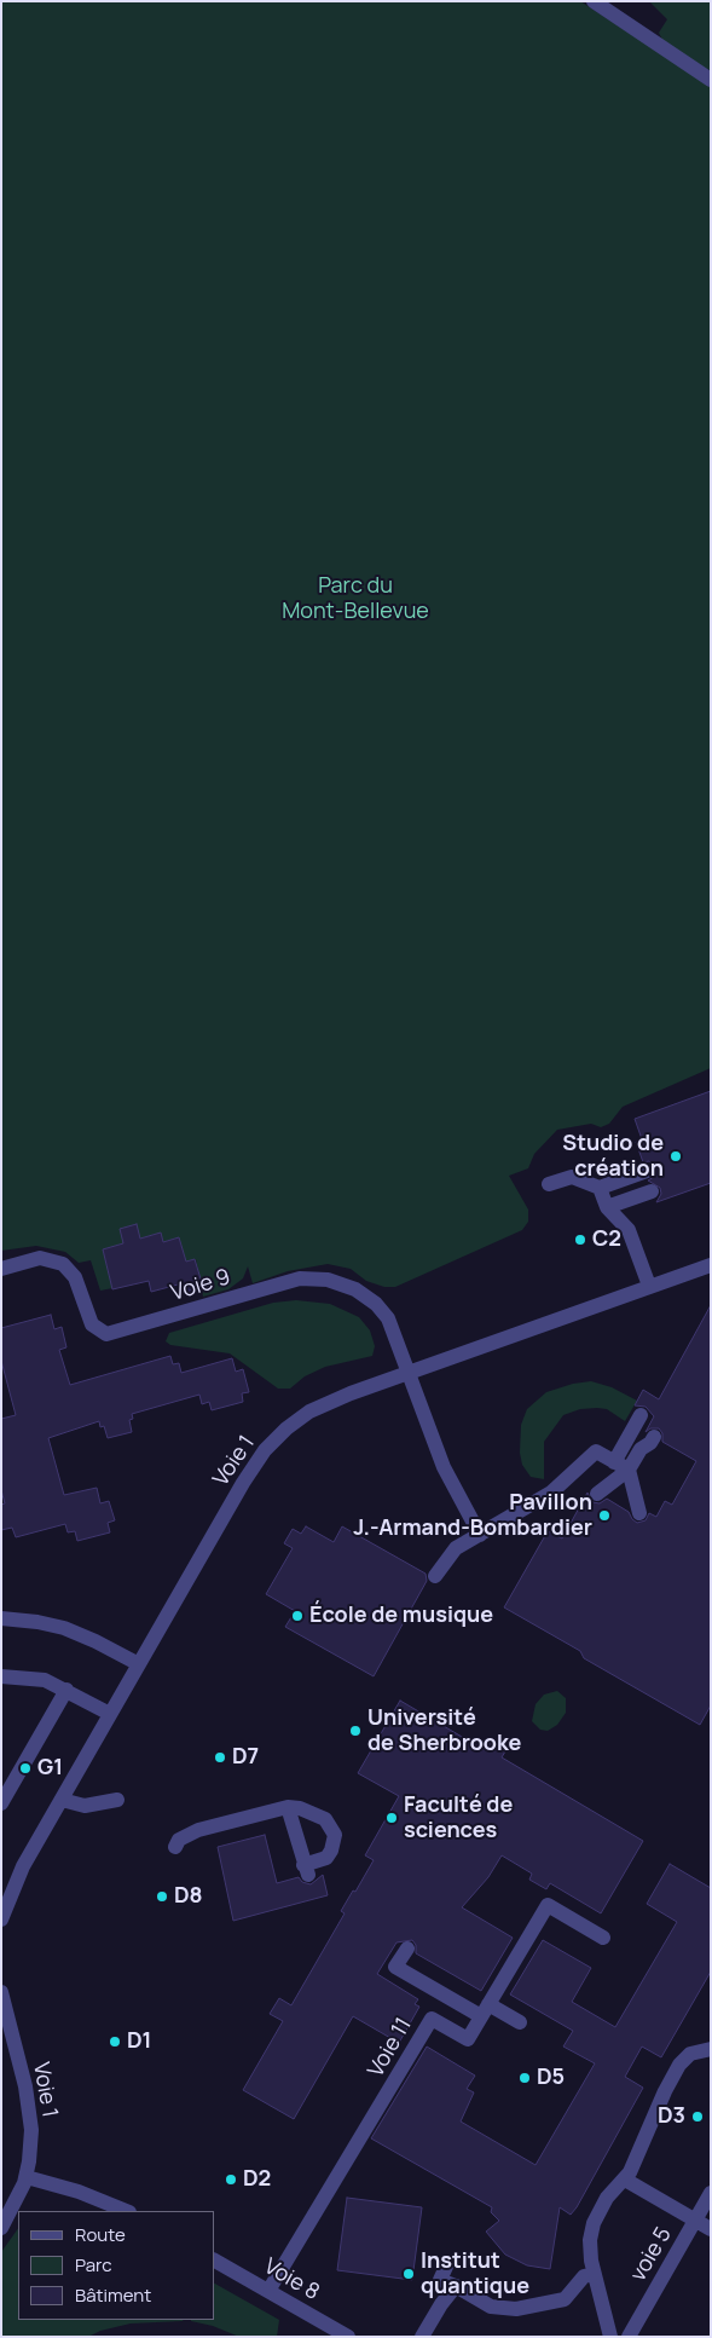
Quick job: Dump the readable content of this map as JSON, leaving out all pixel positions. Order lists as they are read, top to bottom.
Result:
{
  "streets": {
    "lane": [
      "Voie 9",
      "Voie 1",
      "Voie 11",
      "voie 5",
      "Voie 8"
    ]
  },
  "crossings": [
    ["Voie 9", "Voie 1"],
    ["Voie 11", "Voie 8"]
  ],
  "parks": ["Parc du Mont-Bellevue"],
  "places": [
    "Studio de création",
    "C2",
    "Pavillon J.-Armand-Bombardier",
    "École de musique",
    "Université de Sherbrooke",
    "D7",
    "G1",
    "Faculté de sciences",
    "D8",
    "D1",
    "D5",
    "D3",
    "D2",
    "Institut quantique"
  ],
  "legend": ["Route", "Parc", "Bâtiment"]
}
